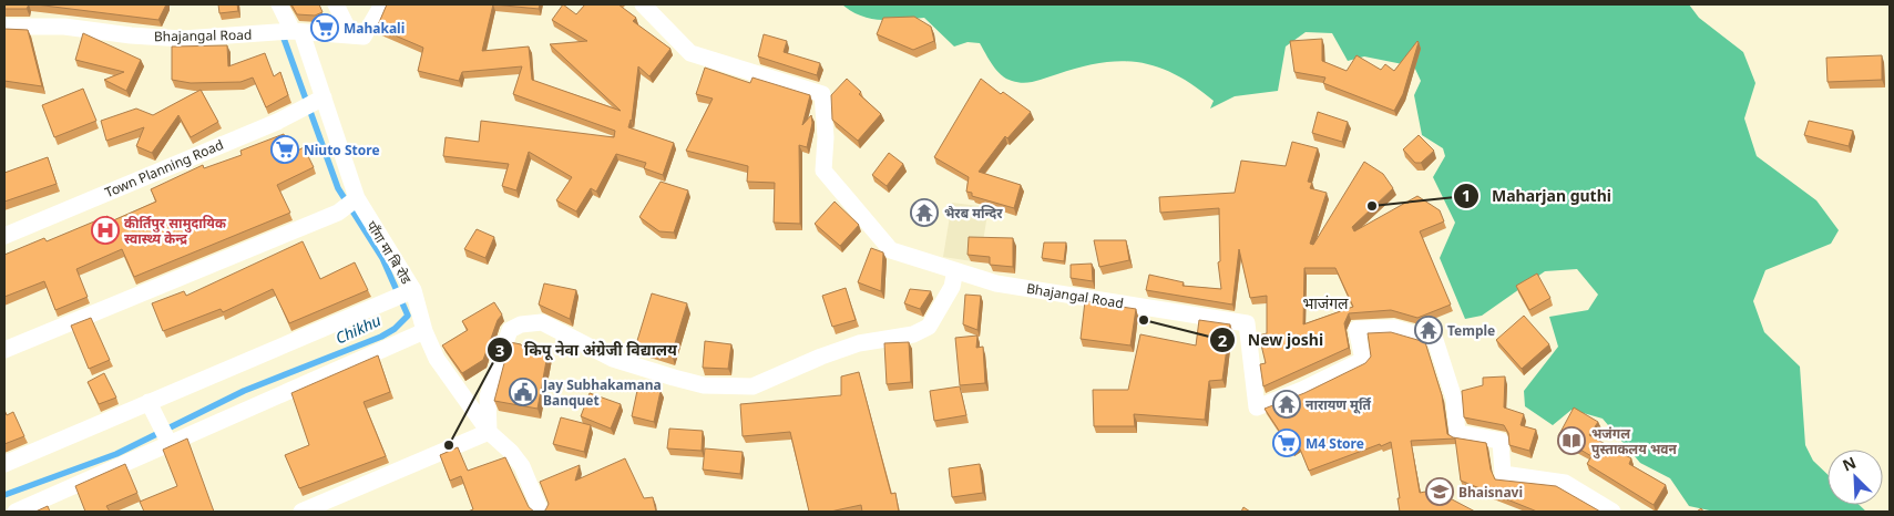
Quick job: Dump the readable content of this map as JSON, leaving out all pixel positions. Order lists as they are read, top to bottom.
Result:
{
  "streets": {
    "street": ["Bhajangal Road", "Town Planning Road", "पाँगा मा बि रोड"]
  },
  "crossings": [
    ["Bhajangal Road", "पाँगा मा बि रोड"],
    ["Town Planning Road", "पाँगा मा बि रोड"]
  ],
  "districts": ["भाजंगल"],
  "water": ["Chikhu"],
  "places": {
    "supermarket": ["Mahakali", "Niuto Store", "M4 Store"],
    "other": ["Maharjan guthi", "New joshi", "किपू नेवा अंग्रेजी विद्यालय"],
    "temple": ["भैरब मन्दिर", "Temple", "नारायण मूर्ति"],
    "hospital": ["कीर्तिपुर सामुदायिक स्वास्थ्य केन्द्र"],
    "public building": ["Jay Subhakamana Banquet"],
    "library": ["भजंगल पुस्ताकलय भवन"],
    "school or university": ["Bhaisnavi"]
  },
  "north": "top left"
}
